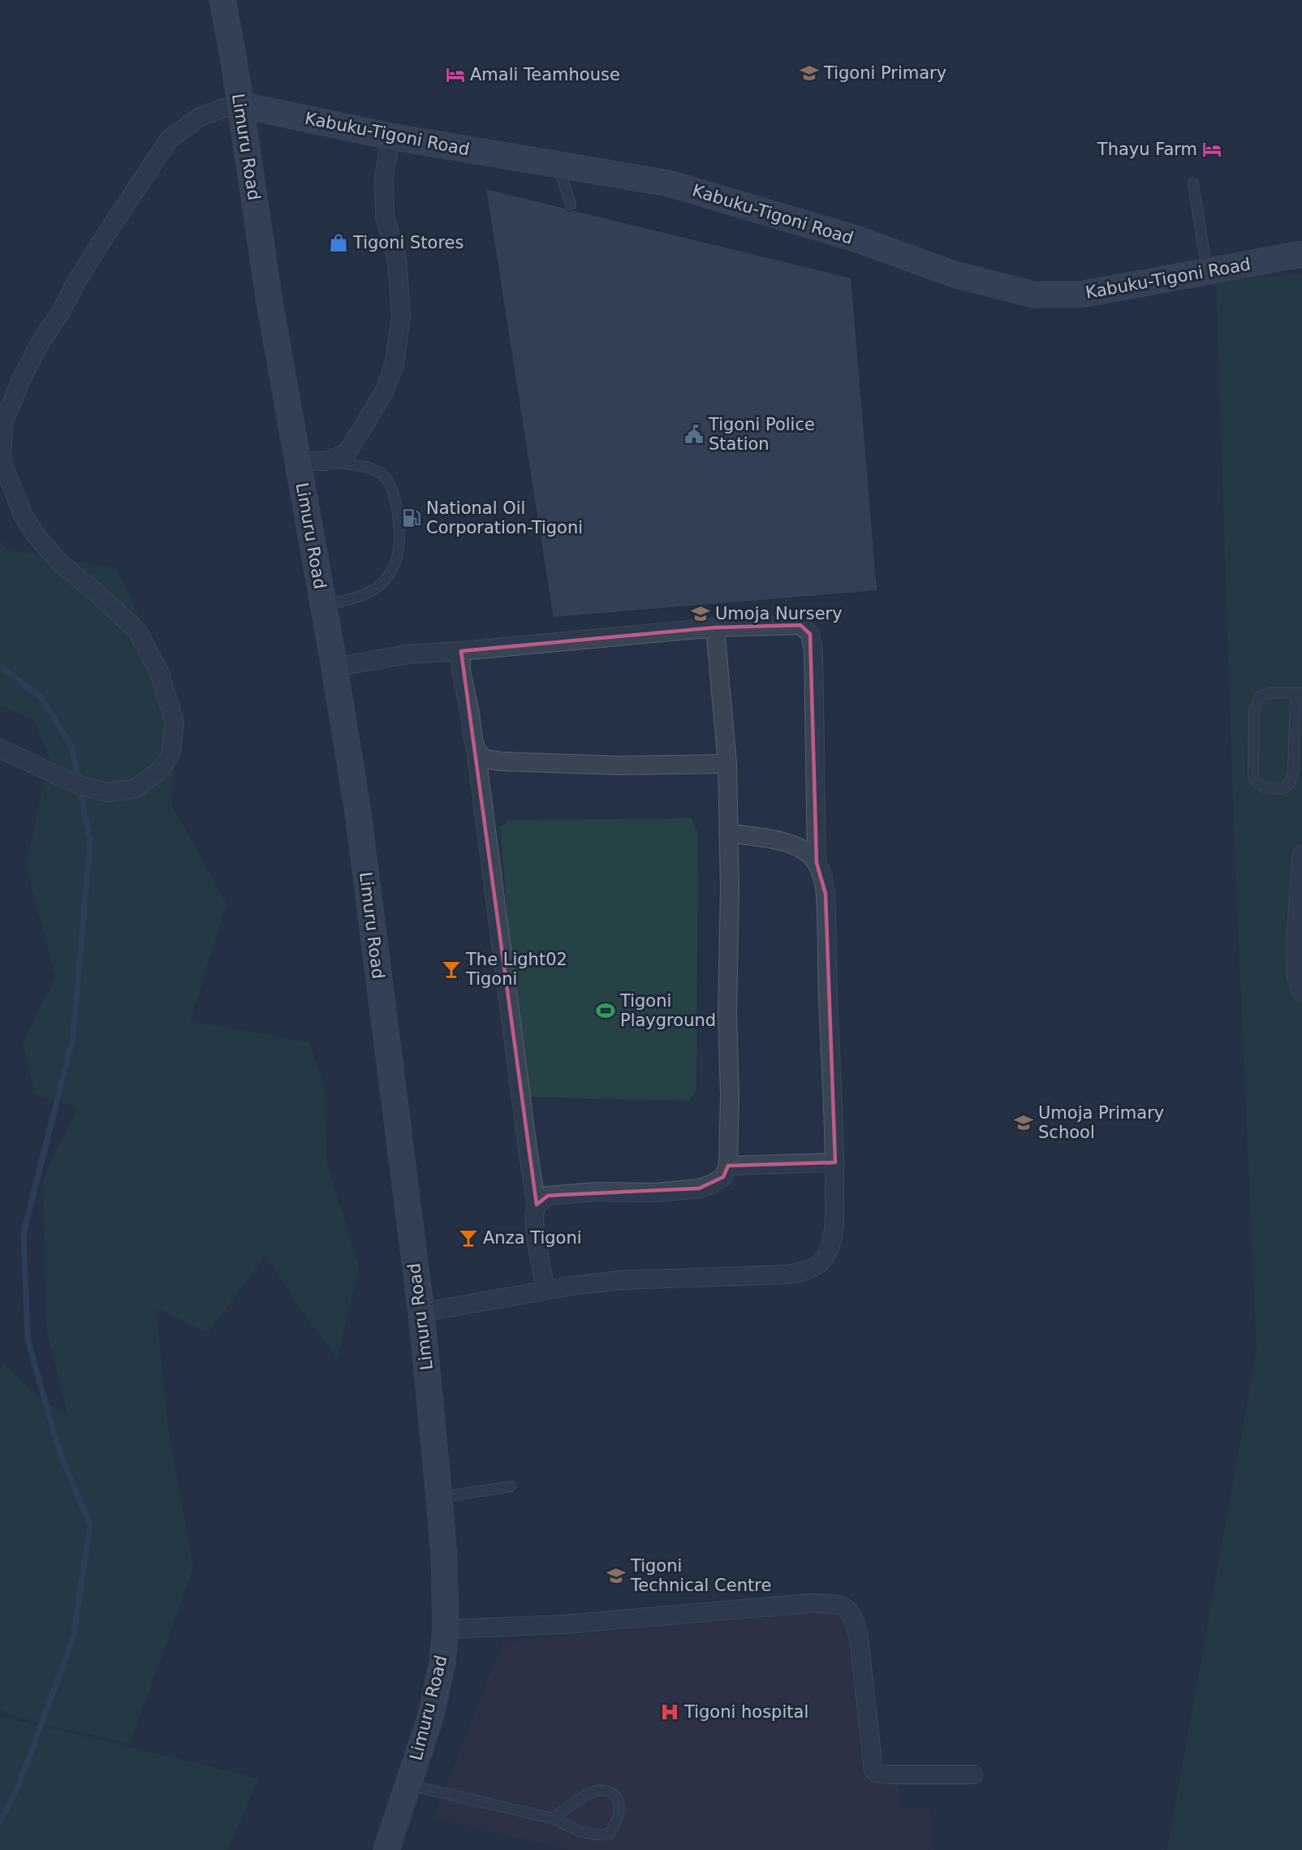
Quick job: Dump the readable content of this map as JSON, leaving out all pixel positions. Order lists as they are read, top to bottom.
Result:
{
  "streets": {
    "main road": ["Kabuku-Tigoni Road", "Limuru Road"]
  },
  "crossings": [
    ["Kabuku-Tigoni Road", "Limuru Road"]
  ],
  "places": {
    "school or university": [
      "Tigoni Primary",
      "Umoja Nursery",
      "Umoja Primary School",
      "Tigoni Technical Centre"
    ],
    "hotel": ["Amali Teamhouse", "Thayu Farm"],
    "shop": ["Tigoni Stores"],
    "public building": ["Tigoni Police Station"],
    "fuel station": ["National Oil Corporation-Tigoni"],
    "bar": ["The Light02 Tigoni", "Anza Tigoni"],
    "sports": ["Tigoni Playground"],
    "hospital": ["Tigoni hospital"]
  }
}
